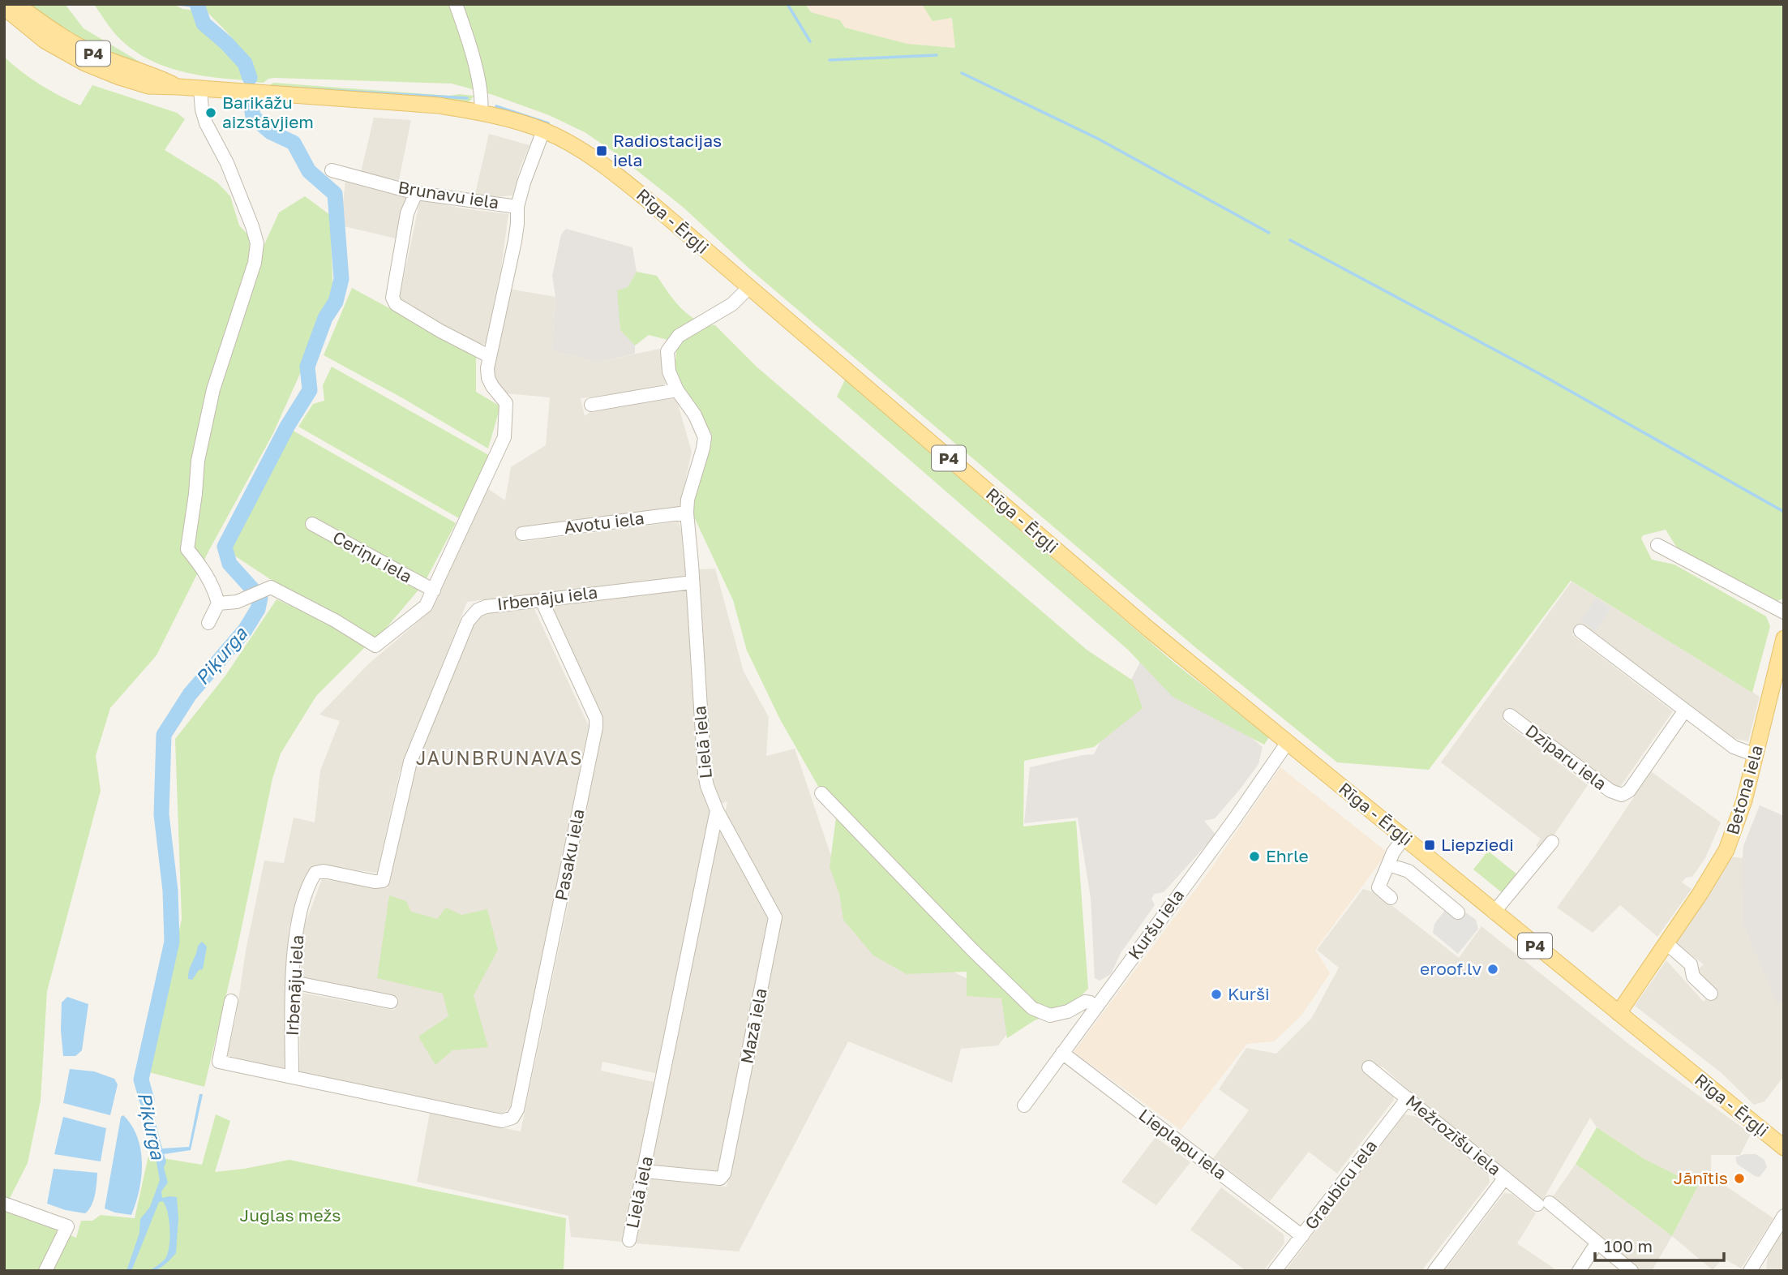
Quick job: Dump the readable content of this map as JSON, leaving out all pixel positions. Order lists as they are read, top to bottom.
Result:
{
  "streets": {
    "main road": ["P4", "Rīga - Ērgļi", "Betona iela"],
    "street": [
      "Brunavu iela",
      "Avotu iela",
      "Ceriņu iela",
      "Irbenāju iela",
      "Lielā iela",
      "Dzīparu iela",
      "Pasaku iela",
      "Kuršu iela",
      "Mazā iela",
      "Mežrozīšu iela",
      "Lieplapu iela",
      "Graubicu iela"
    ]
  },
  "crossings": [
    ["P4", "Rīga - Ērgļi"],
    ["Brunavu iela", "Rīga - Ērgļi"],
    ["Rīga - Ērgļi", "Lielā iela"],
    ["Rīga - Ērgļi", "Betona iela"],
    ["Rīga - Ērgļi", "Kuršu iela"],
    ["Avotu iela", "Lielā iela"],
    ["Irbenāju iela", "Lielā iela"],
    ["Irbenāju iela", "Pasaku iela"],
    ["Lielā iela", "Mazā iela"],
    ["Kuršu iela", "Lieplapu iela"],
    ["Mežrozīšu iela", "Graubicu iela"],
    ["Lieplapu iela", "Graubicu iela"]
  ],
  "districts": ["JAUNBRUNAVAS"],
  "water": ["Piķurga"],
  "parks": ["Juglas mežs"],
  "places": {
    "other": [
      "Barikāžu aizstāvjiem",
      "Ehrle",
      "eroof.lv",
      "Kurši",
      "Jānītis"
    ],
    "transit": ["Radiostacijas iela", "Liepziedi"]
  },
  "scale_bar": "100 m"
}
